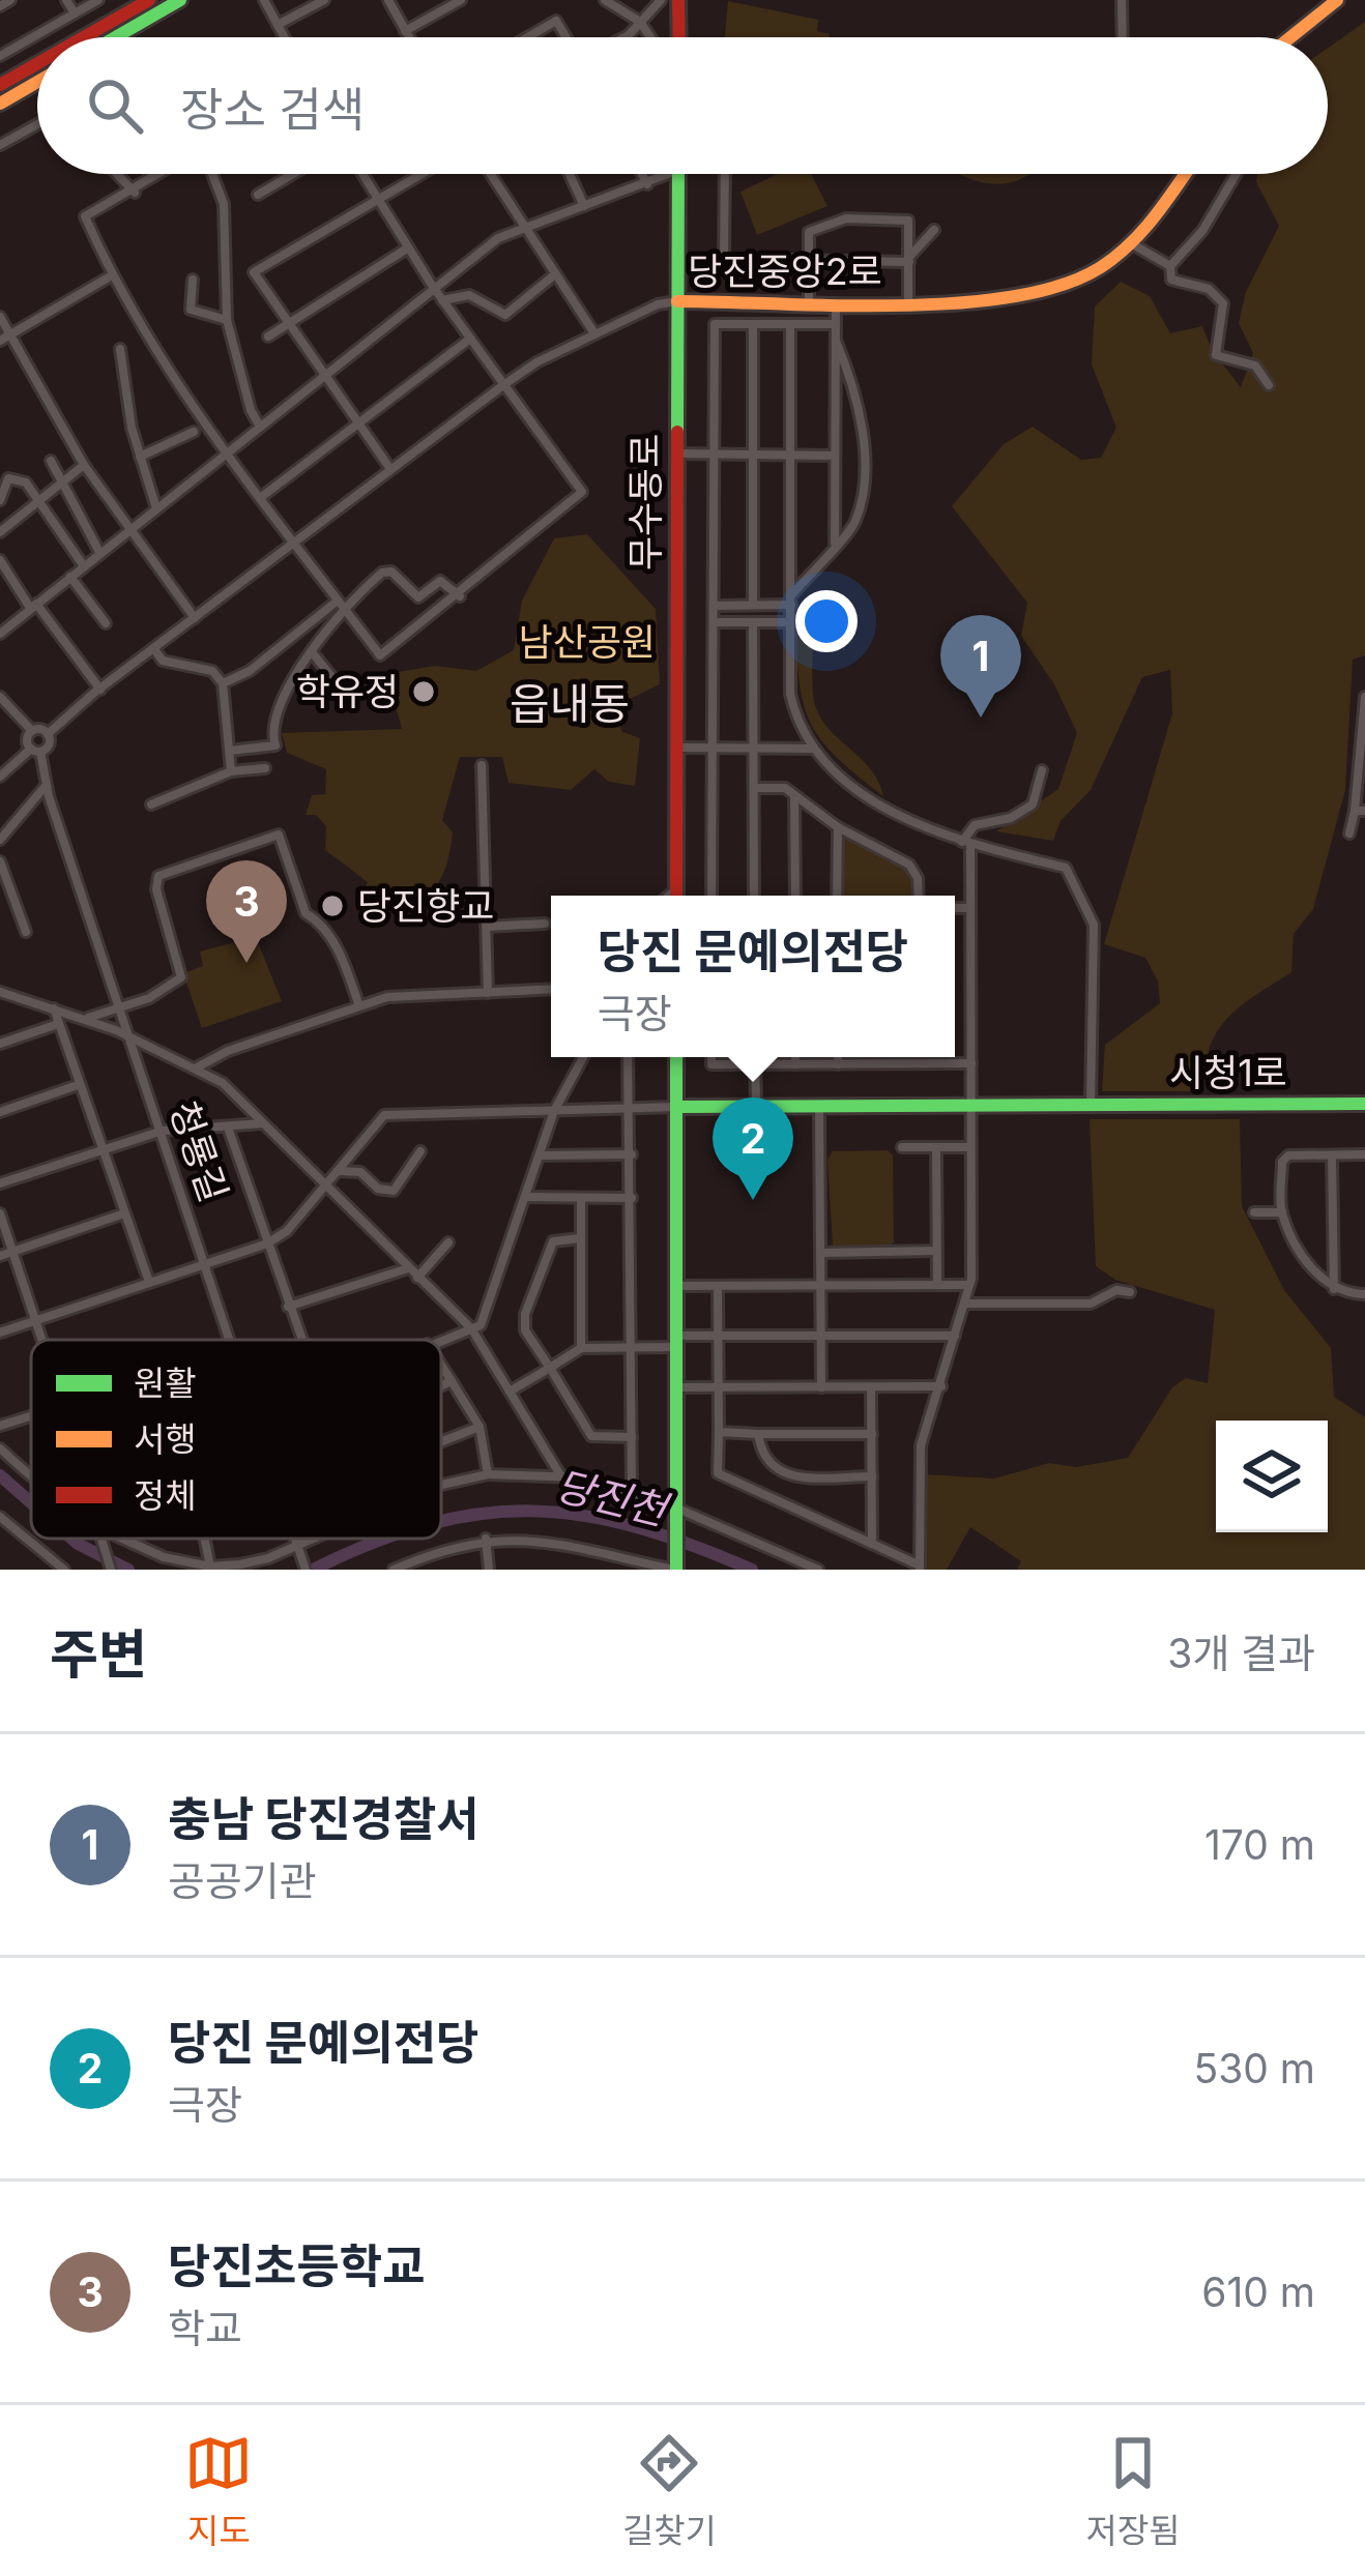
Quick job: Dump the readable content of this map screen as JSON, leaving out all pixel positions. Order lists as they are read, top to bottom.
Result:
{
  "streets": {
    "street": [
      "당진중앙2로",
      "무수동로",
      "시청1로",
      "청룡길"
    ]
  },
  "crossings": [
    ["당진중앙2로", "무수동로"]
  ],
  "districts": ["읍내동"],
  "water": ["당진천"],
  "parks": ["남산공원"],
  "places": ["학유정", "당진향교"],
  "legend": ["원활", "서행", "정체"],
  "page": {
    "search": "장소 검색",
    "pins": ["1", "3", "2"],
    "popup": ["당진 문예의전당", "극장"],
    "heading": ["주변", "3개 결과"],
    "list": [
      {
        "mark": "1",
        "name": "충남 당진경찰서",
        "note": "공공기관",
        "value": "170 m"
      },
      {
        "mark": "2",
        "name": "당진 문예의전당",
        "note": "극장",
        "value": "530 m"
      },
      {
        "mark": "3",
        "name": "당진초등학교",
        "note": "학교",
        "value": "610 m"
      }
    ],
    "nav": ["지도", "길찾기", "저장됨"]
  }
}
